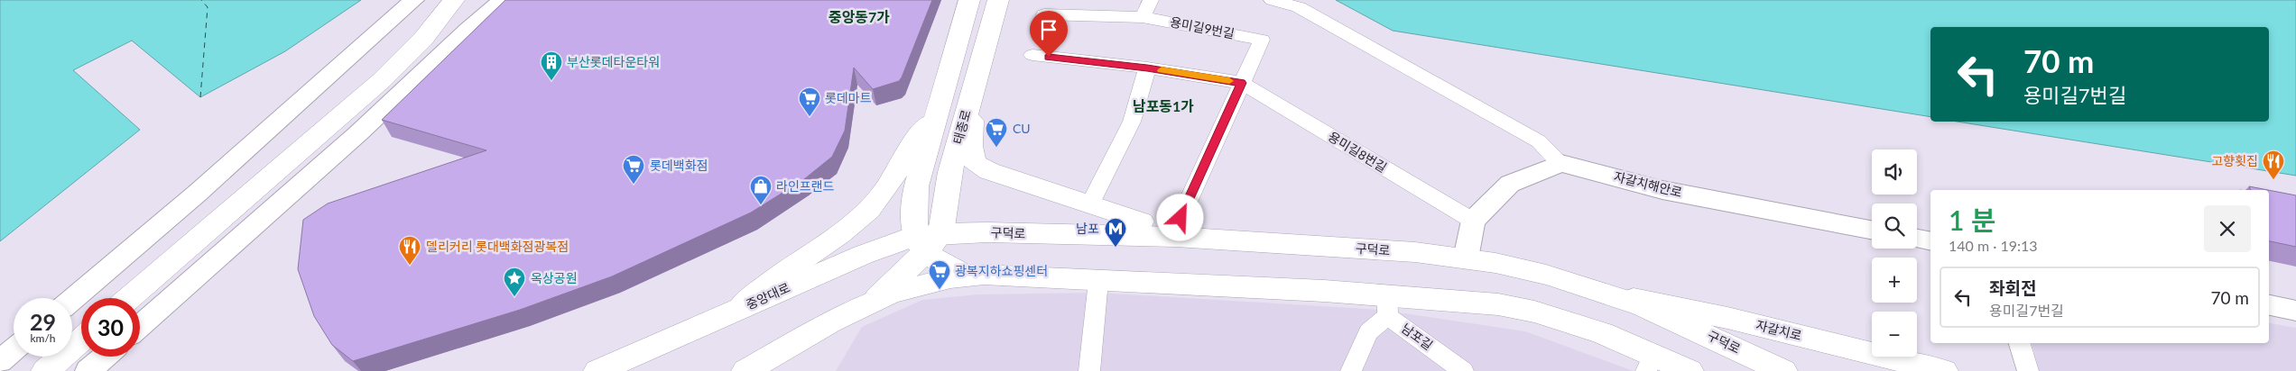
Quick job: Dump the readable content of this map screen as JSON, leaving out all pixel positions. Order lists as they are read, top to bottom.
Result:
{
  "streets": {
    "main road": [
      "태종로",
      "구덕로",
      "중앙대로",
      "자갈치로"
    ],
    "street": [
      "용미길9번길",
      "용미길8번길",
      "자갈치해안로",
      "남포길"
    ]
  },
  "crossings": [
    ["용미길9번길", "용미길8번길"],
    ["태종로", "구덕로"],
    ["태종로", "중앙대로"],
    ["구덕로", "중앙대로"],
    ["구덕로", "자갈치로"]
  ],
  "districts": ["중앙동7가", "남포동1가"],
  "places": {
    "building": ["부산롯데타운타워"],
    "supermarket": [
      "롯데마트",
      "CU",
      "롯데백화점",
      "광복지하쇼핑센터"
    ],
    "restaurant": ["고향횟집", "델리커리 롯대백화점광복점"],
    "shop": ["라인프랜드"],
    "metro station": ["남포"],
    "place": ["옥상공원"]
  },
  "page": {
    "turn": ["70 m", "용미길7번길"],
    "map_buttons": ["+", "−"],
    "heading": ["1 분", "140 m · 19:13"],
    "list": [
      {
        "name": "좌회전",
        "note": "용미길7번길",
        "value": "70 m"
      }
    ],
    "speed": "29 km/h",
    "limit": "30"
  }
}
